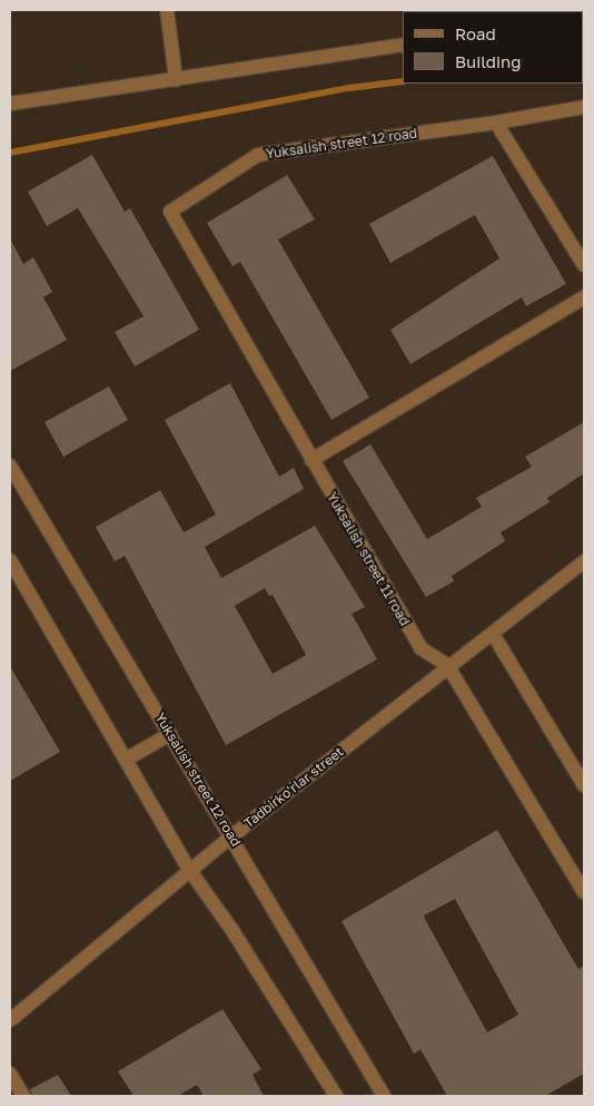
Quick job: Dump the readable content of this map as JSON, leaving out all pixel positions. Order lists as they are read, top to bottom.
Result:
{
  "streets": {
    "street": ["Yuksalish street 12 road", "Yuksalish street 11 road", "Tadbirko'rlar street"]
  },
  "crossings": [
    ["Yuksalish street 12 road", "Yuksalish street 11 road"],
    ["Yuksalish street 12 road", "Tadbirko'rlar street"],
    ["Yuksalish street 11 road", "Tadbirko'rlar street"]
  ],
  "legend": ["Road", "Building"]
}
